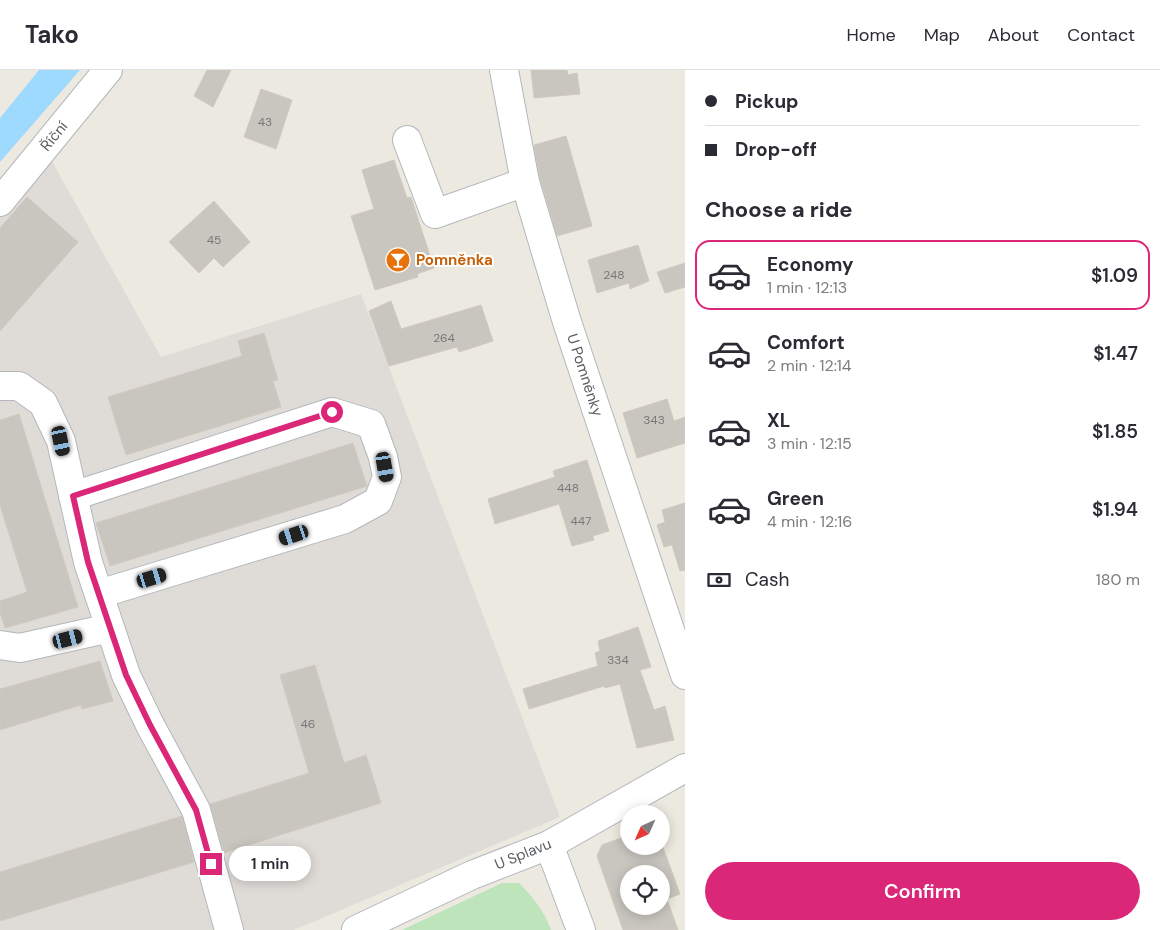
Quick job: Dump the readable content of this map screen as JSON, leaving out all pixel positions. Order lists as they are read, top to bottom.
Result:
{
  "streets": {
    "street": ["Říční", "U Pomněnky", "U Splavu"]
  },
  "places": {
    "bar": ["Pomněnka"]
  },
  "house_numbers": [
    "43",
    "45",
    "248",
    "264",
    "343",
    "448",
    "447",
    "334",
    "46"
  ],
  "north": "bottom left",
  "page": {
    "header": "Tako",
    "nav": [
      "Home",
      "Map",
      "About",
      "Contact"
    ],
    "banner": ["Pickup", "Drop-off"],
    "heading": "Choose a ride",
    "list": [
      {
        "name": "Economy",
        "note": "1 min · 12:13",
        "value": "$1.09"
      },
      {
        "name": "Comfort",
        "note": "2 min · 12:14",
        "value": "$1.47"
      },
      {
        "name": "XL",
        "note": "3 min · 12:15",
        "value": "$1.85"
      },
      {
        "name": "Green",
        "note": "4 min · 12:16",
        "value": "$1.94"
      }
    ],
    "pay": ["Cash", "180 m"],
    "bubble": "1 min",
    "buttons": "Confirm"
  }
}
